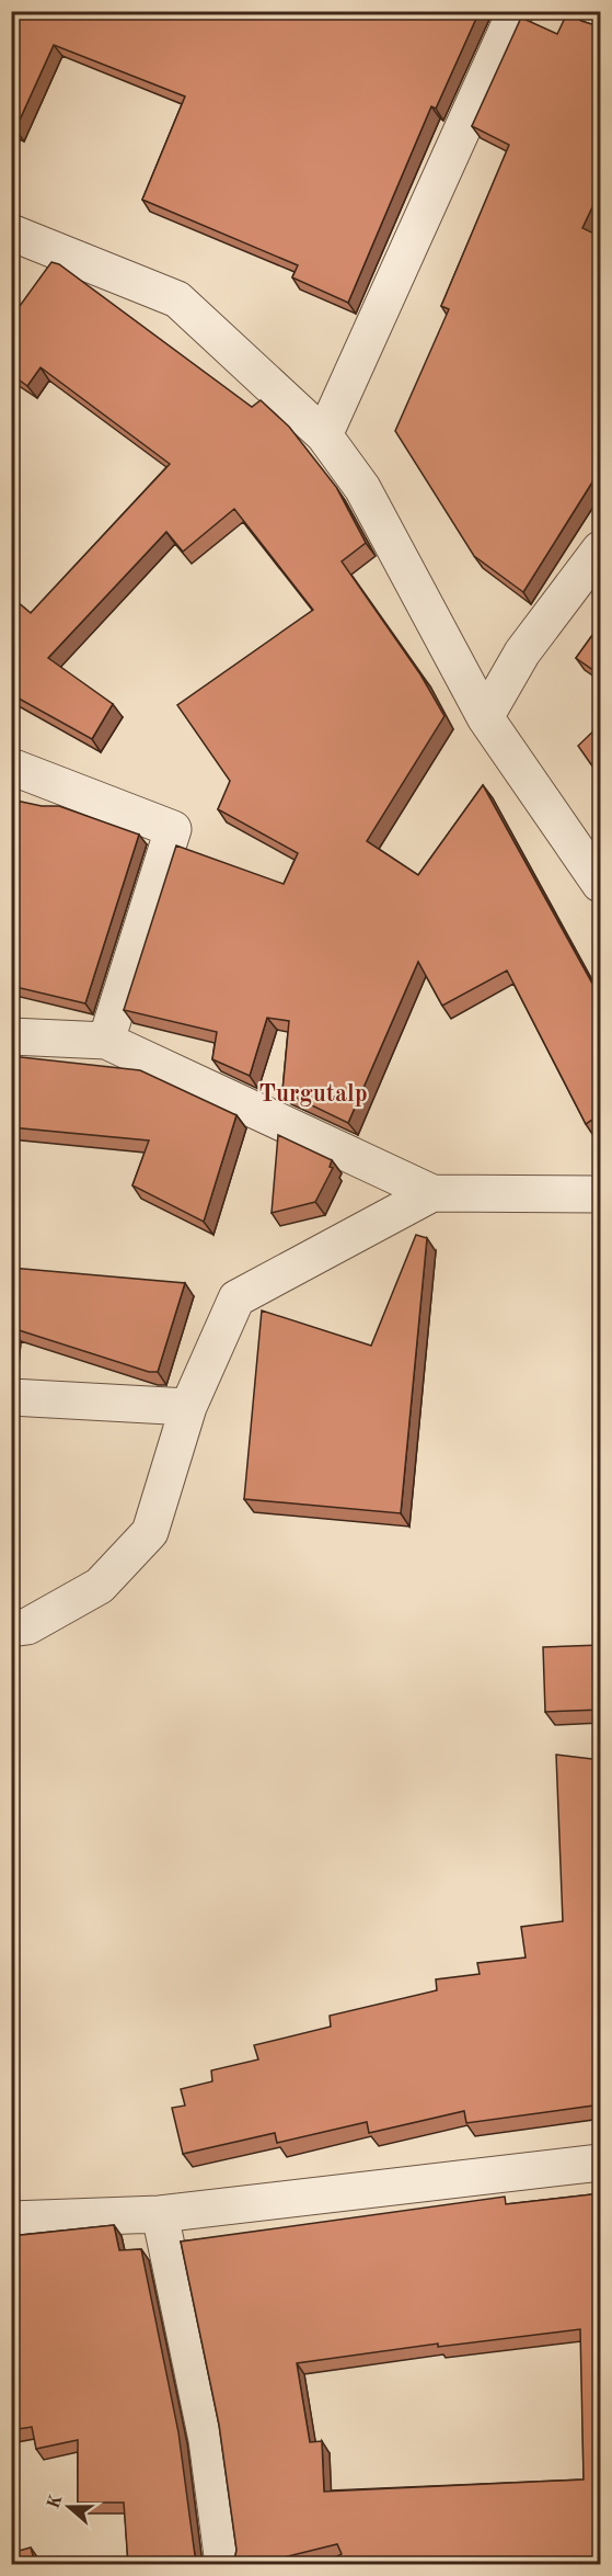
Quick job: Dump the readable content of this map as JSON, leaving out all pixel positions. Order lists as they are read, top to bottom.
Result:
{
  "districts": ["Turgutalp"],
  "north": "left"
}
